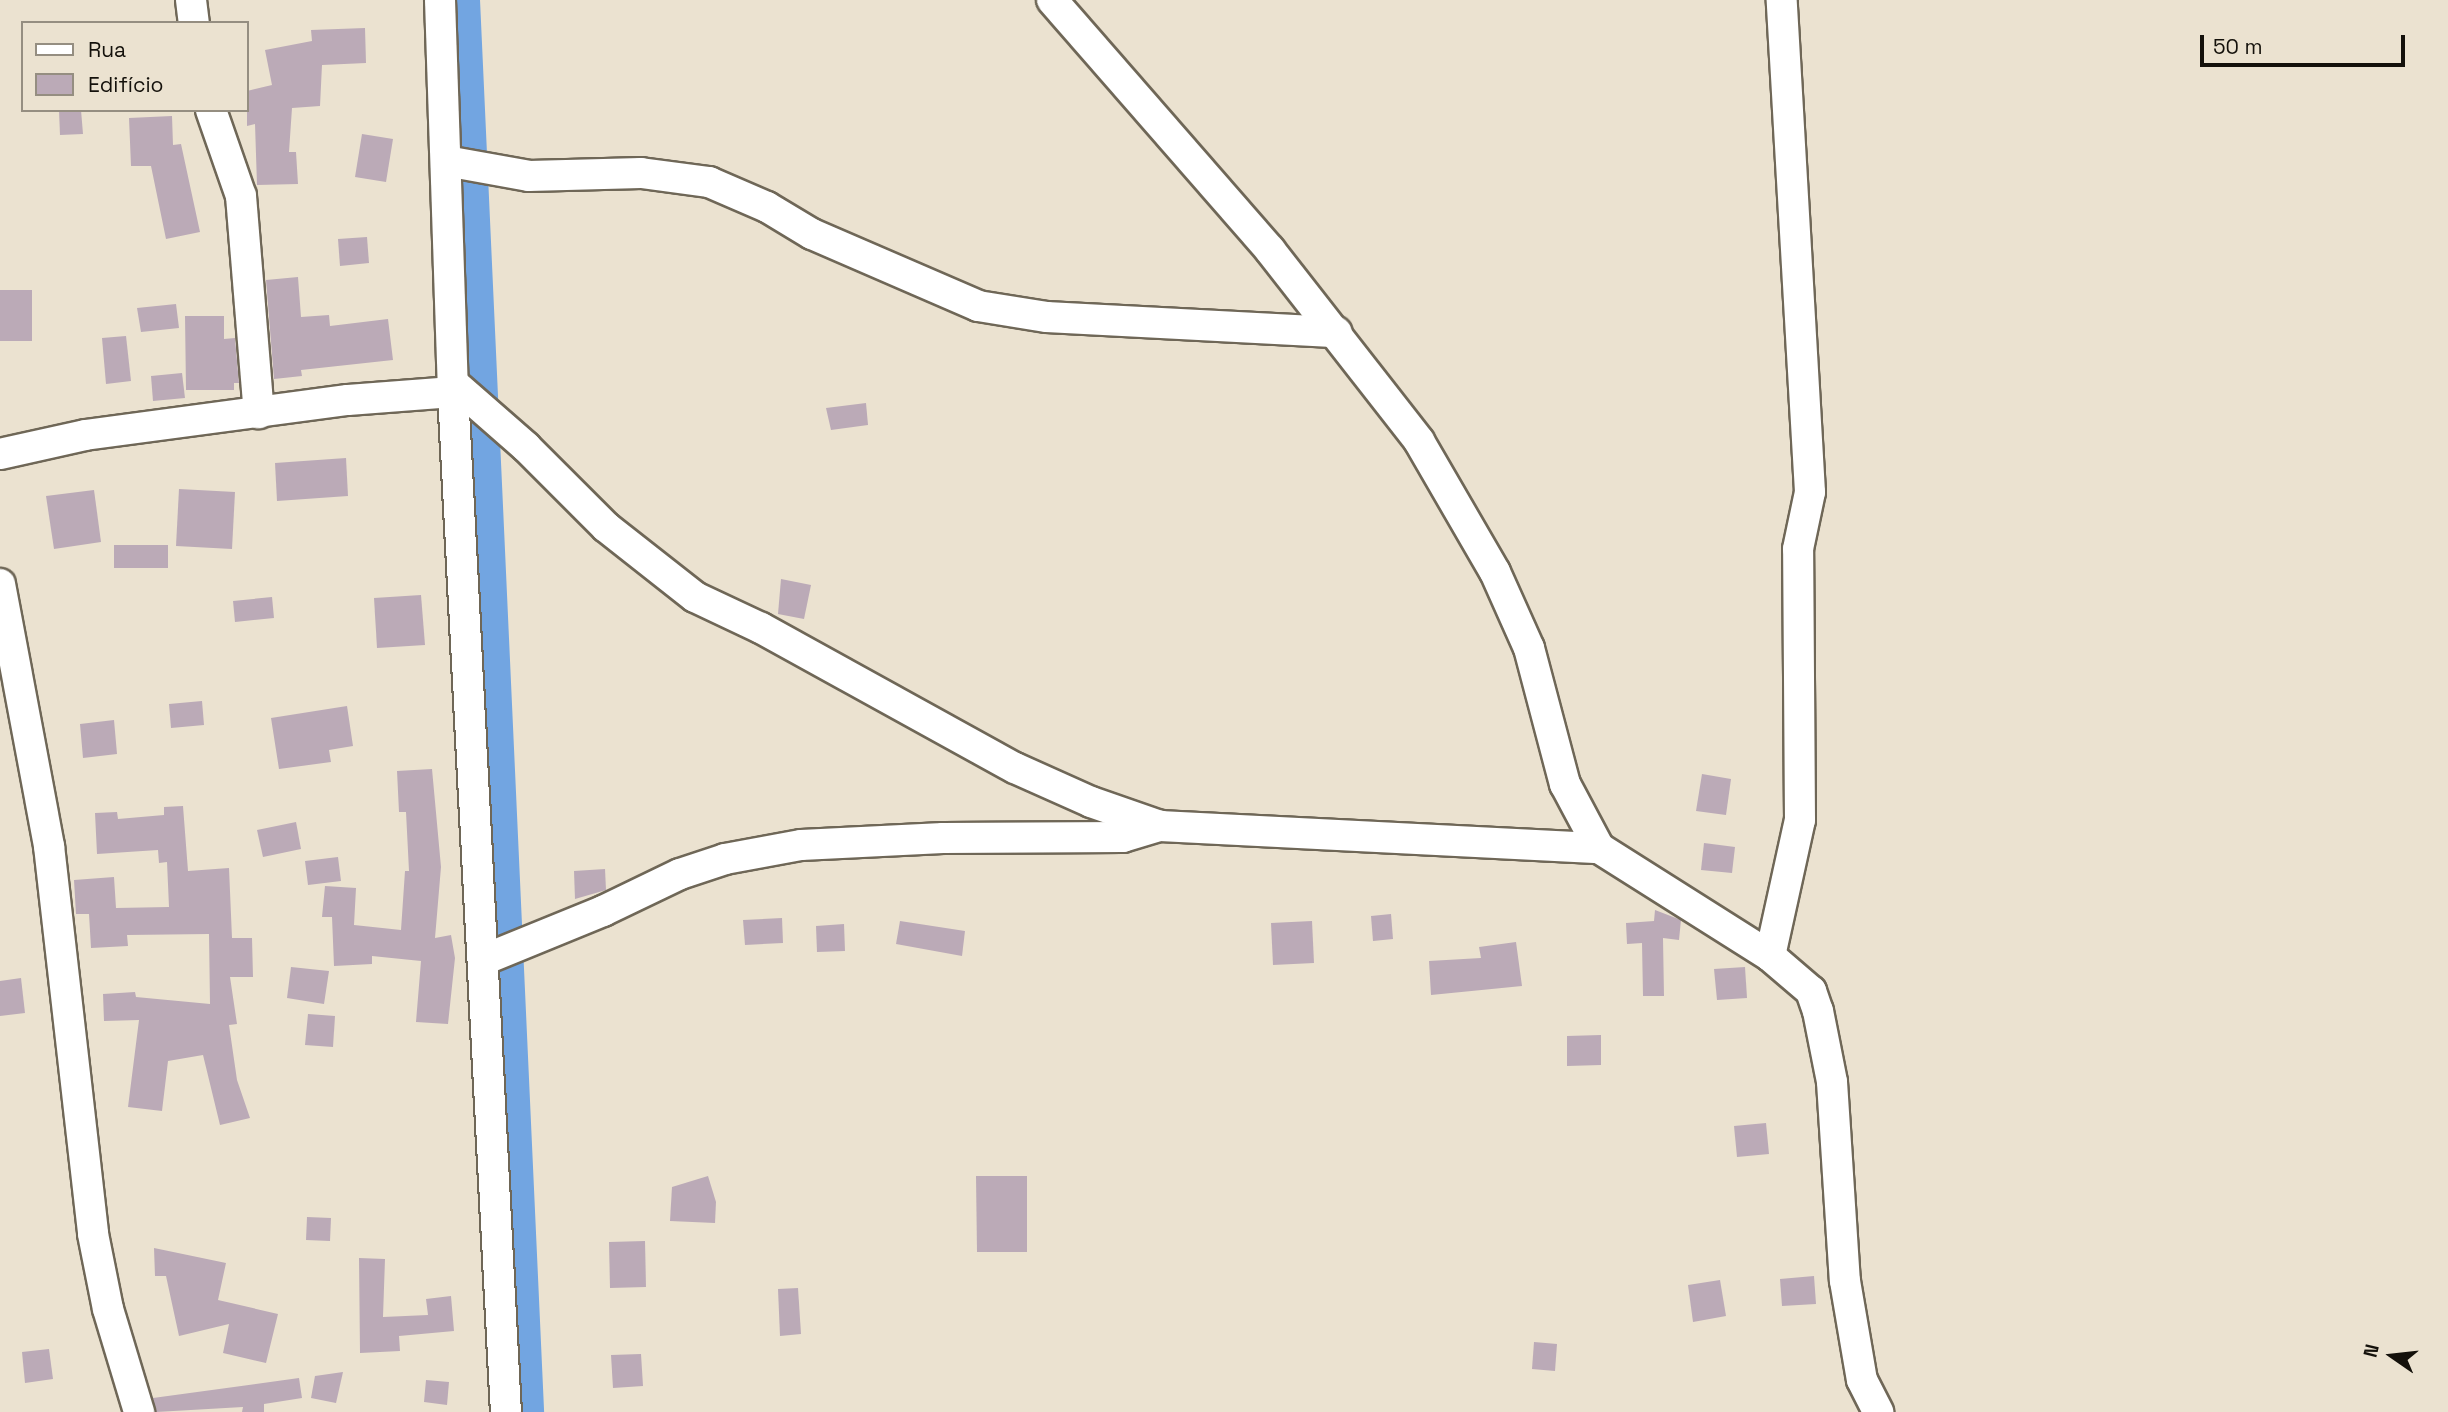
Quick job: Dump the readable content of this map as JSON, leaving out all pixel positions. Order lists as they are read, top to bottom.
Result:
{
  "legend": ["Rua", "Edifício"],
  "scale_bar": "50 m",
  "north": "left"
}
